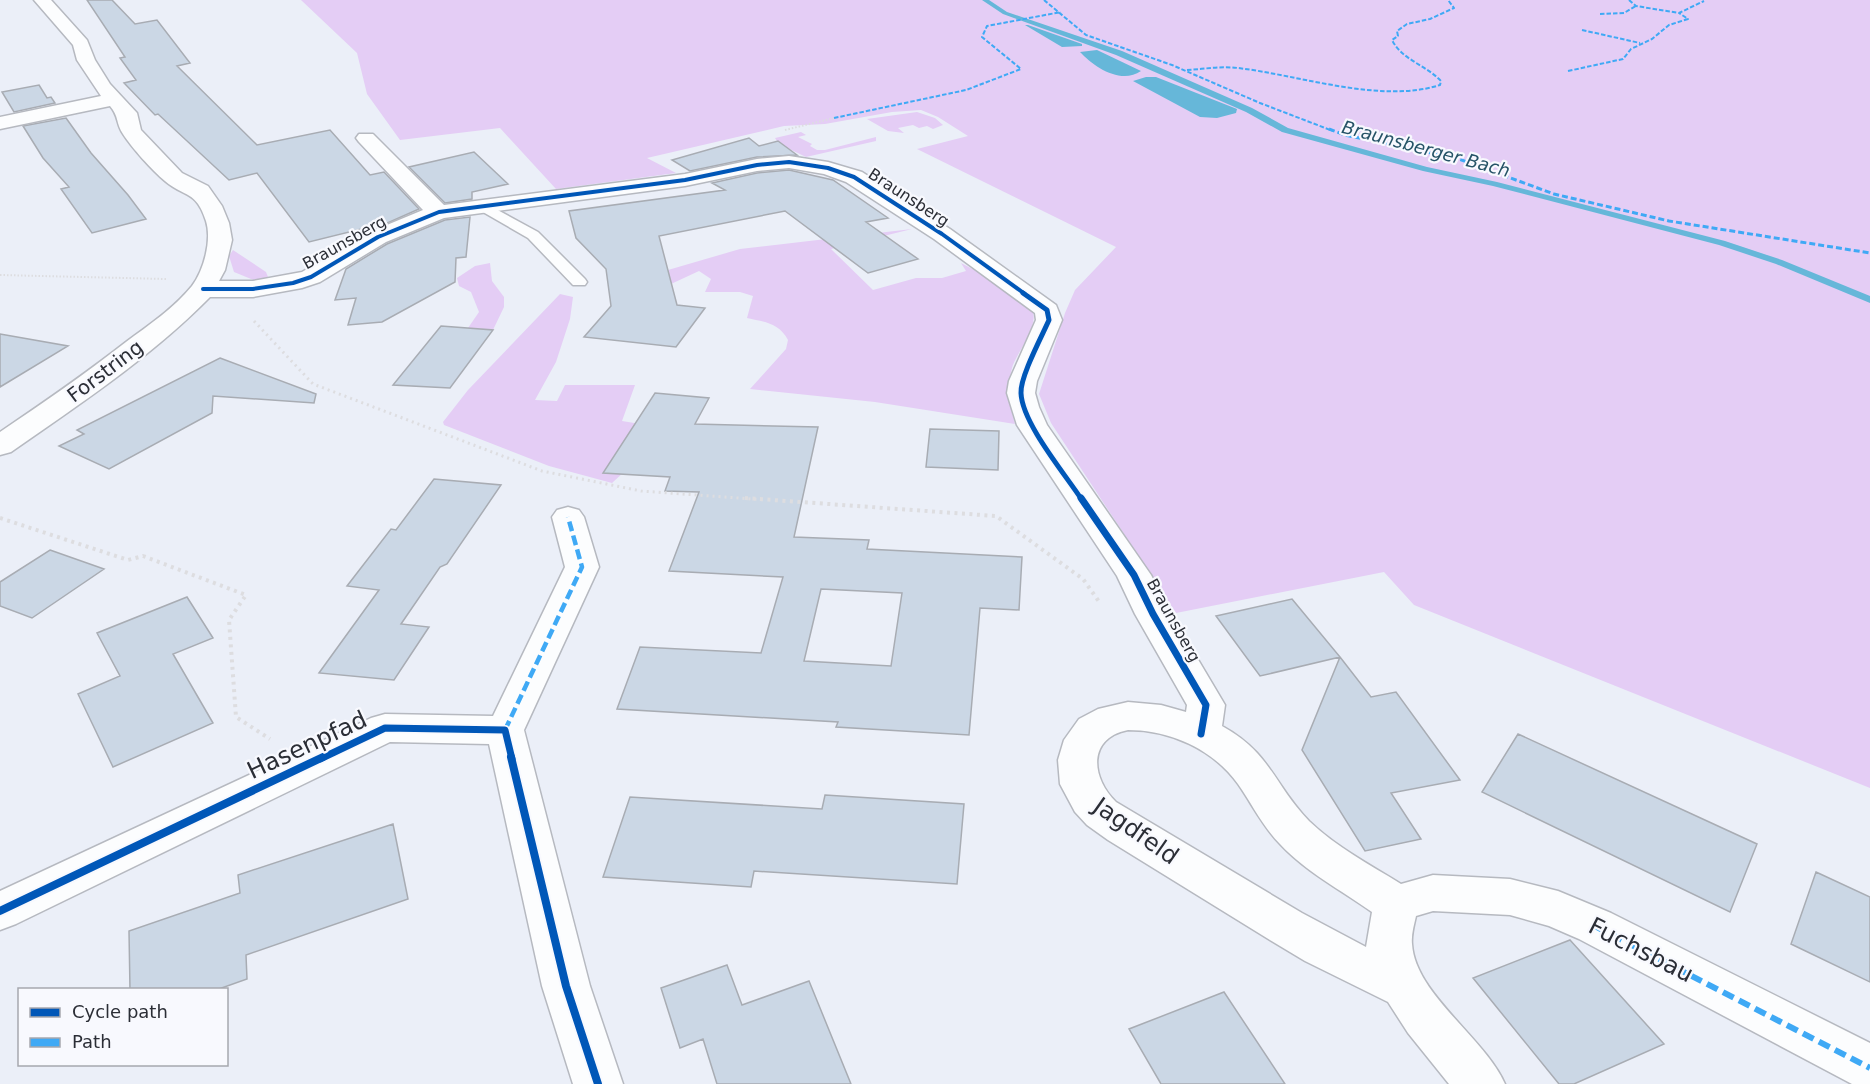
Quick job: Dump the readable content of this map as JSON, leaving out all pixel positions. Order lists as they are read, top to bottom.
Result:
{
  "streets": {
    "street": [
      "Braunsberg",
      "Forstring",
      "Hasenpfad",
      "Jagdfeld",
      "Fuchsbau"
    ]
  },
  "crossings": [
    ["Braunsberg", "Forstring"],
    ["Braunsberg", "Jagdfeld"],
    ["Jagdfeld", "Fuchsbau"]
  ],
  "water": ["Braunsberger Bach"],
  "legend": ["Cycle path", "Path"]
}
